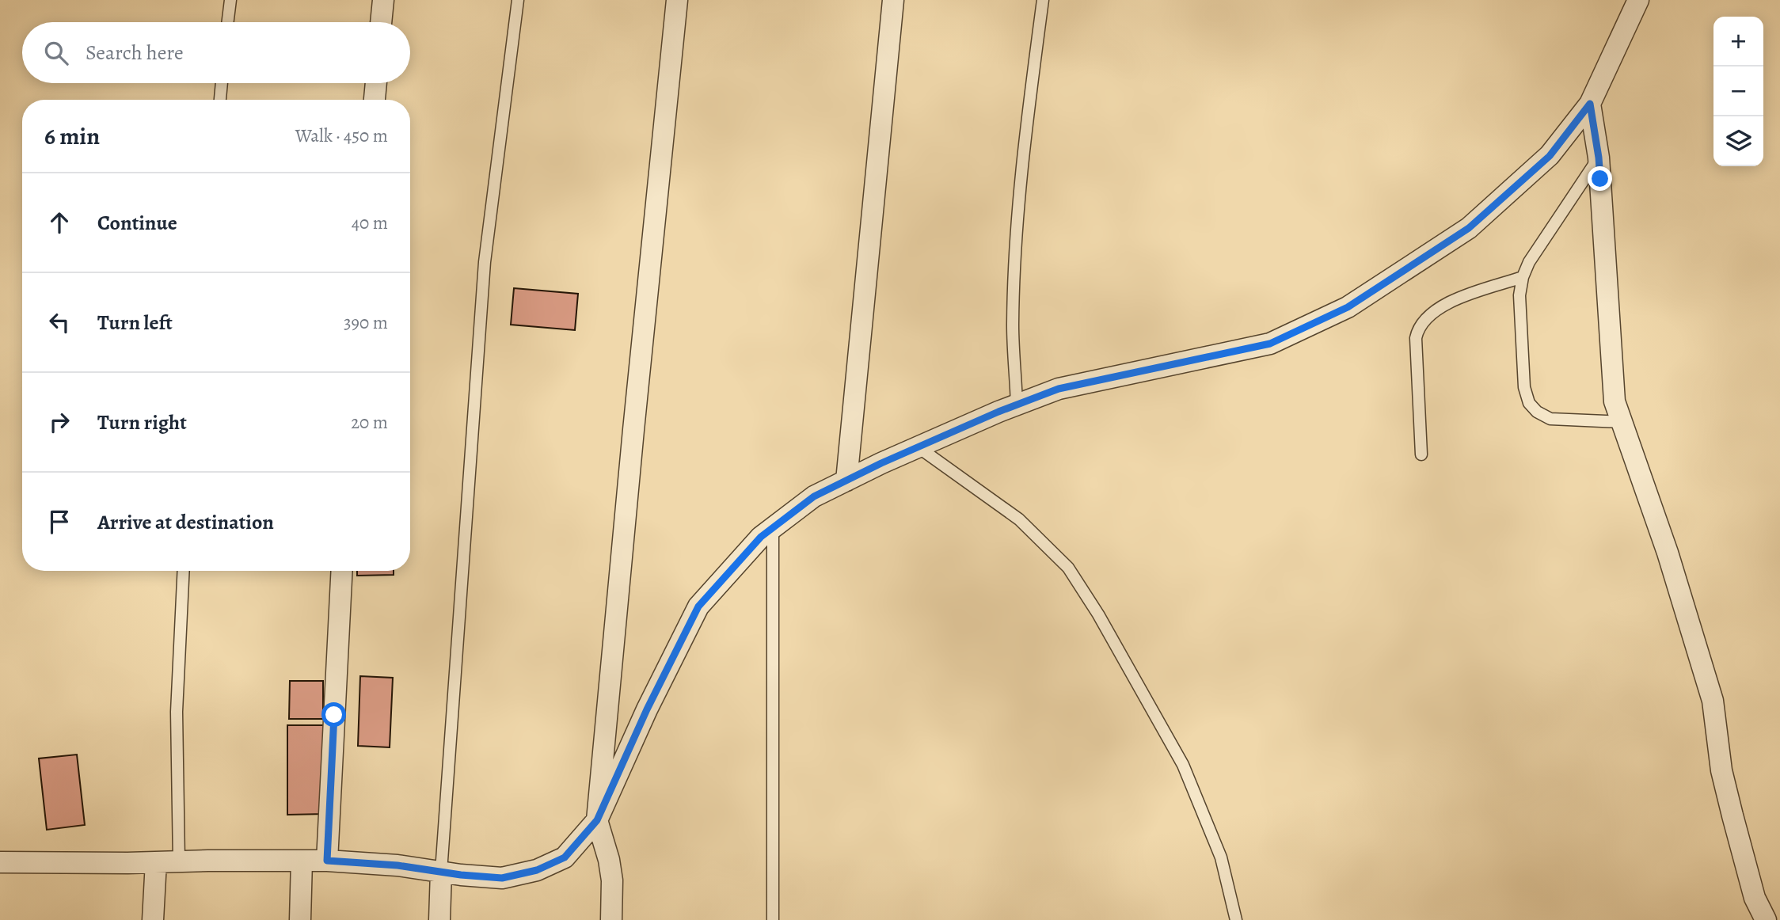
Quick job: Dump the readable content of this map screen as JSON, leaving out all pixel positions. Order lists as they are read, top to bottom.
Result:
{
  "page": {
    "map_buttons": ["+", "−"],
    "search": "Search here",
    "heading": ["6 min", "Walk · 450 m"],
    "list": [
      ["Continue", "40 m"],
      ["Turn left", "390 m"],
      ["Turn right", "20 m"],
      "Arrive at destination"
    ]
  }
}
